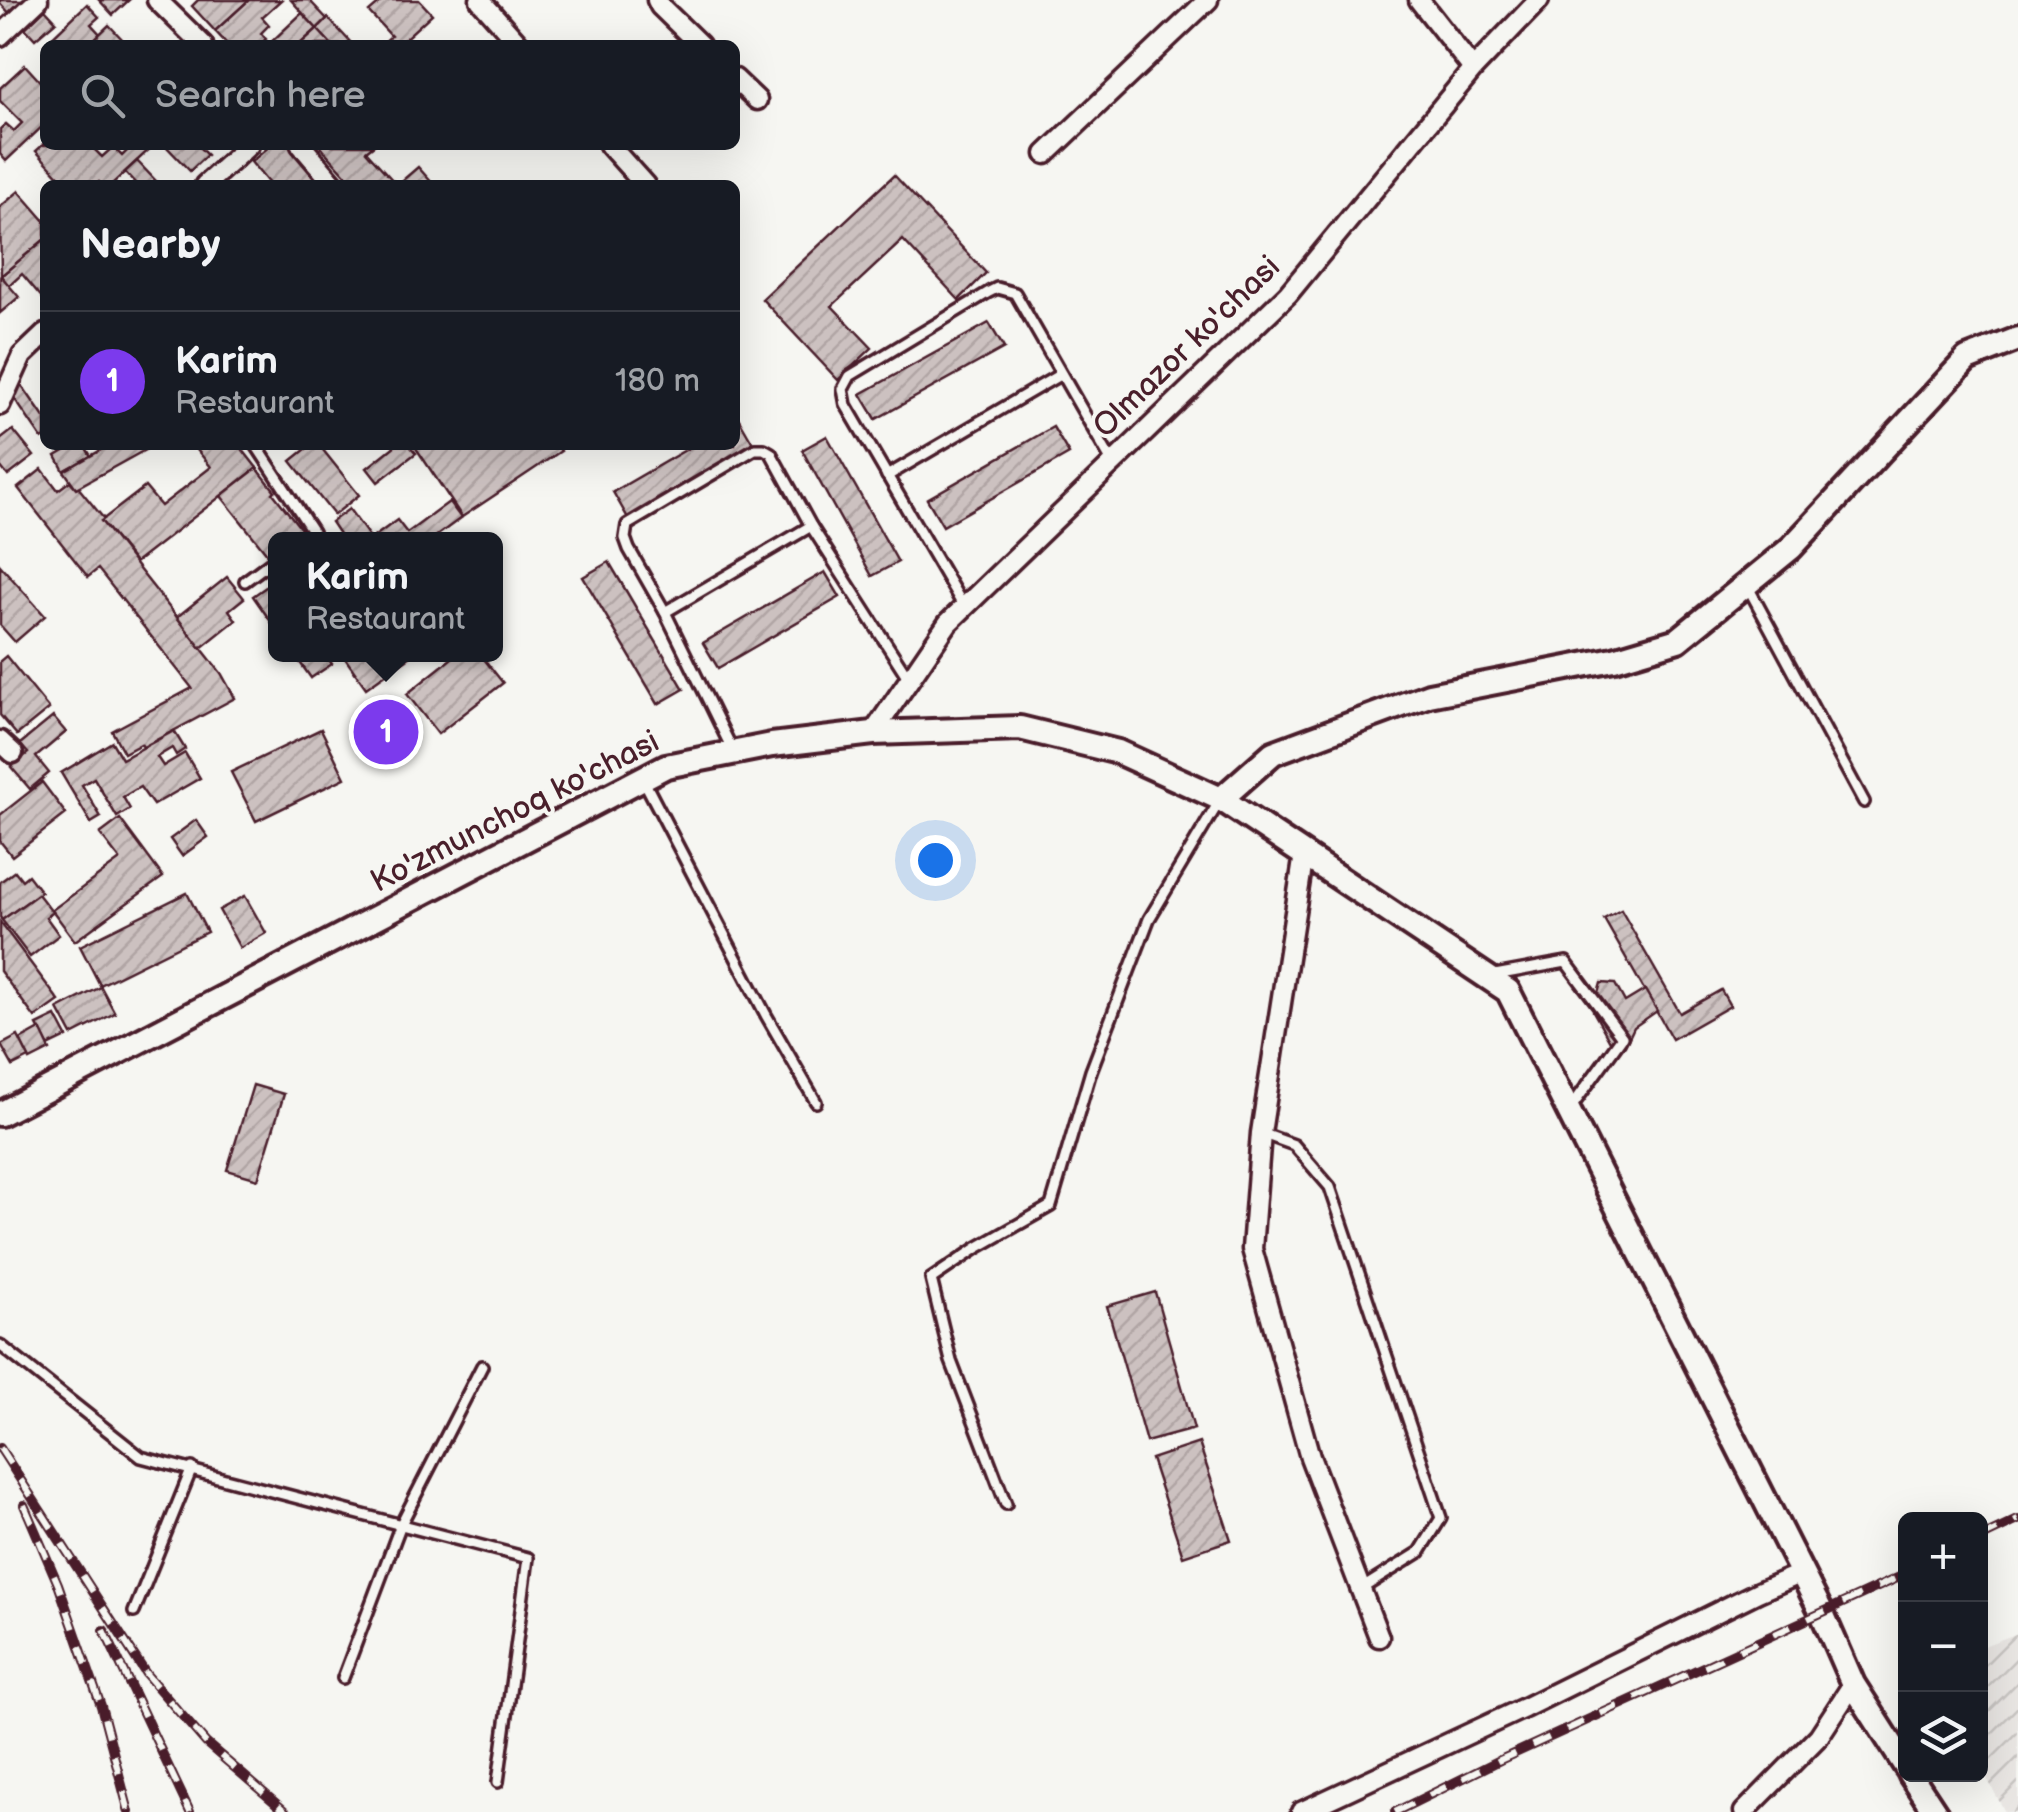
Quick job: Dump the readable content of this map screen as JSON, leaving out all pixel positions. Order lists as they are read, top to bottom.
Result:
{
  "streets": {
    "street": ["Olmazor ko'chasi", "Ko'zmunchoq ko'chasi"]
  },
  "crossings": [
    ["Olmazor ko'chasi", "Ko'zmunchoq ko'chasi"]
  ],
  "page": {
    "search": "Search here",
    "heading": "Nearby",
    "list": [
      {
        "mark": "1",
        "name": "Karim",
        "note": "Restaurant",
        "value": "180 m"
      }
    ],
    "popup": ["Karim", "Restaurant"],
    "pins": "1",
    "map_buttons": ["+", "−"]
  }
}
